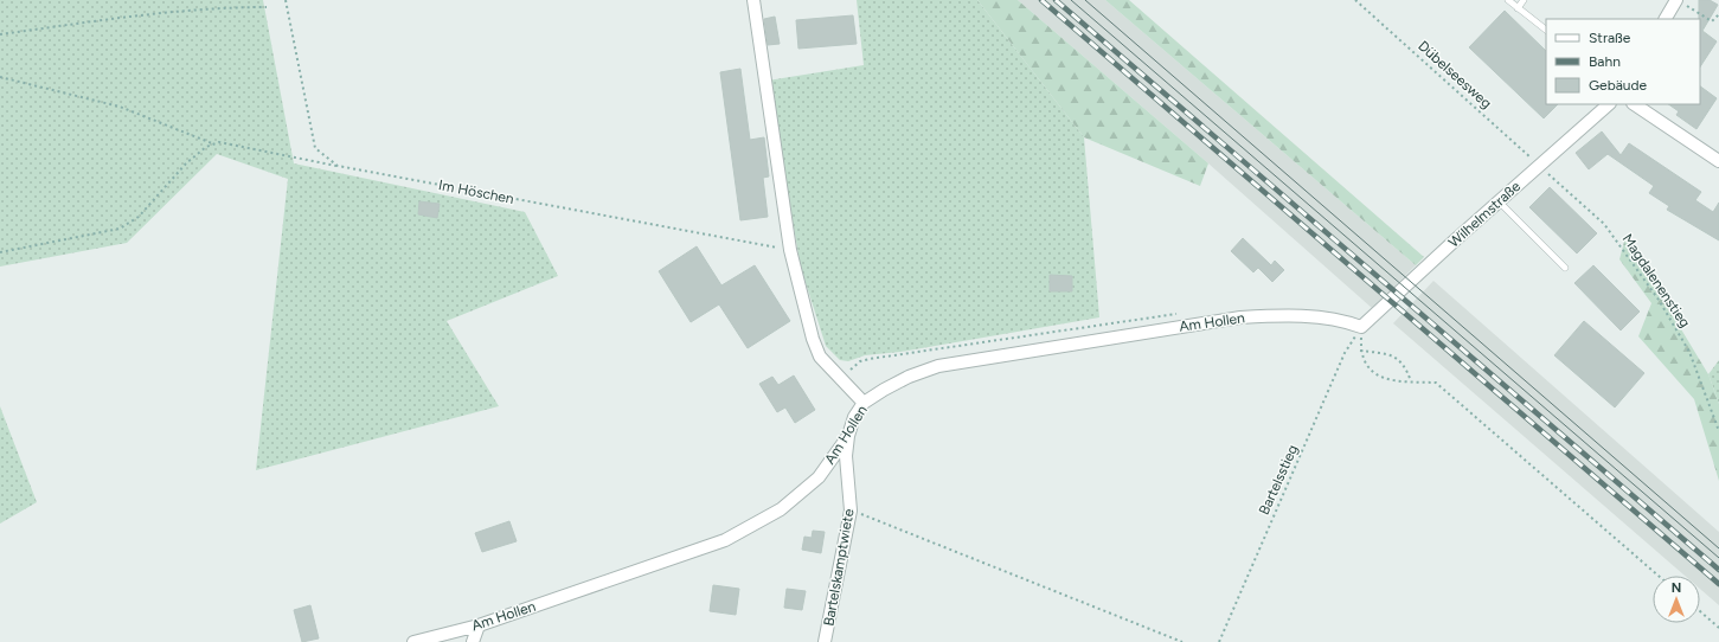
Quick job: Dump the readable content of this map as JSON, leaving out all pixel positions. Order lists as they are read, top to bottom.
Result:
{
  "streets": {
    "street": ["Wilhelmstraße", "Am Hollen", "Bartelskamptwiete"],
    "path": [
      "Dübelseesweg",
      "Im Höschen",
      "Magdalenenstieg",
      "Bartelsstieg"
    ]
  },
  "crossings": [
    ["Dübelseesweg", "Wilhelmstraße"],
    ["Dübelseesweg", "Magdalenenstieg"],
    ["Wilhelmstraße", "Magdalenenstieg"],
    ["Wilhelmstraße", "Am Hollen"],
    ["Wilhelmstraße", "Bartelsstieg"],
    ["Am Hollen", "Bartelsstieg"],
    ["Am Hollen", "Bartelskamptwiete"]
  ],
  "legend": ["Straße", "Bahn", "Gebäude"],
  "north": "top"
}
